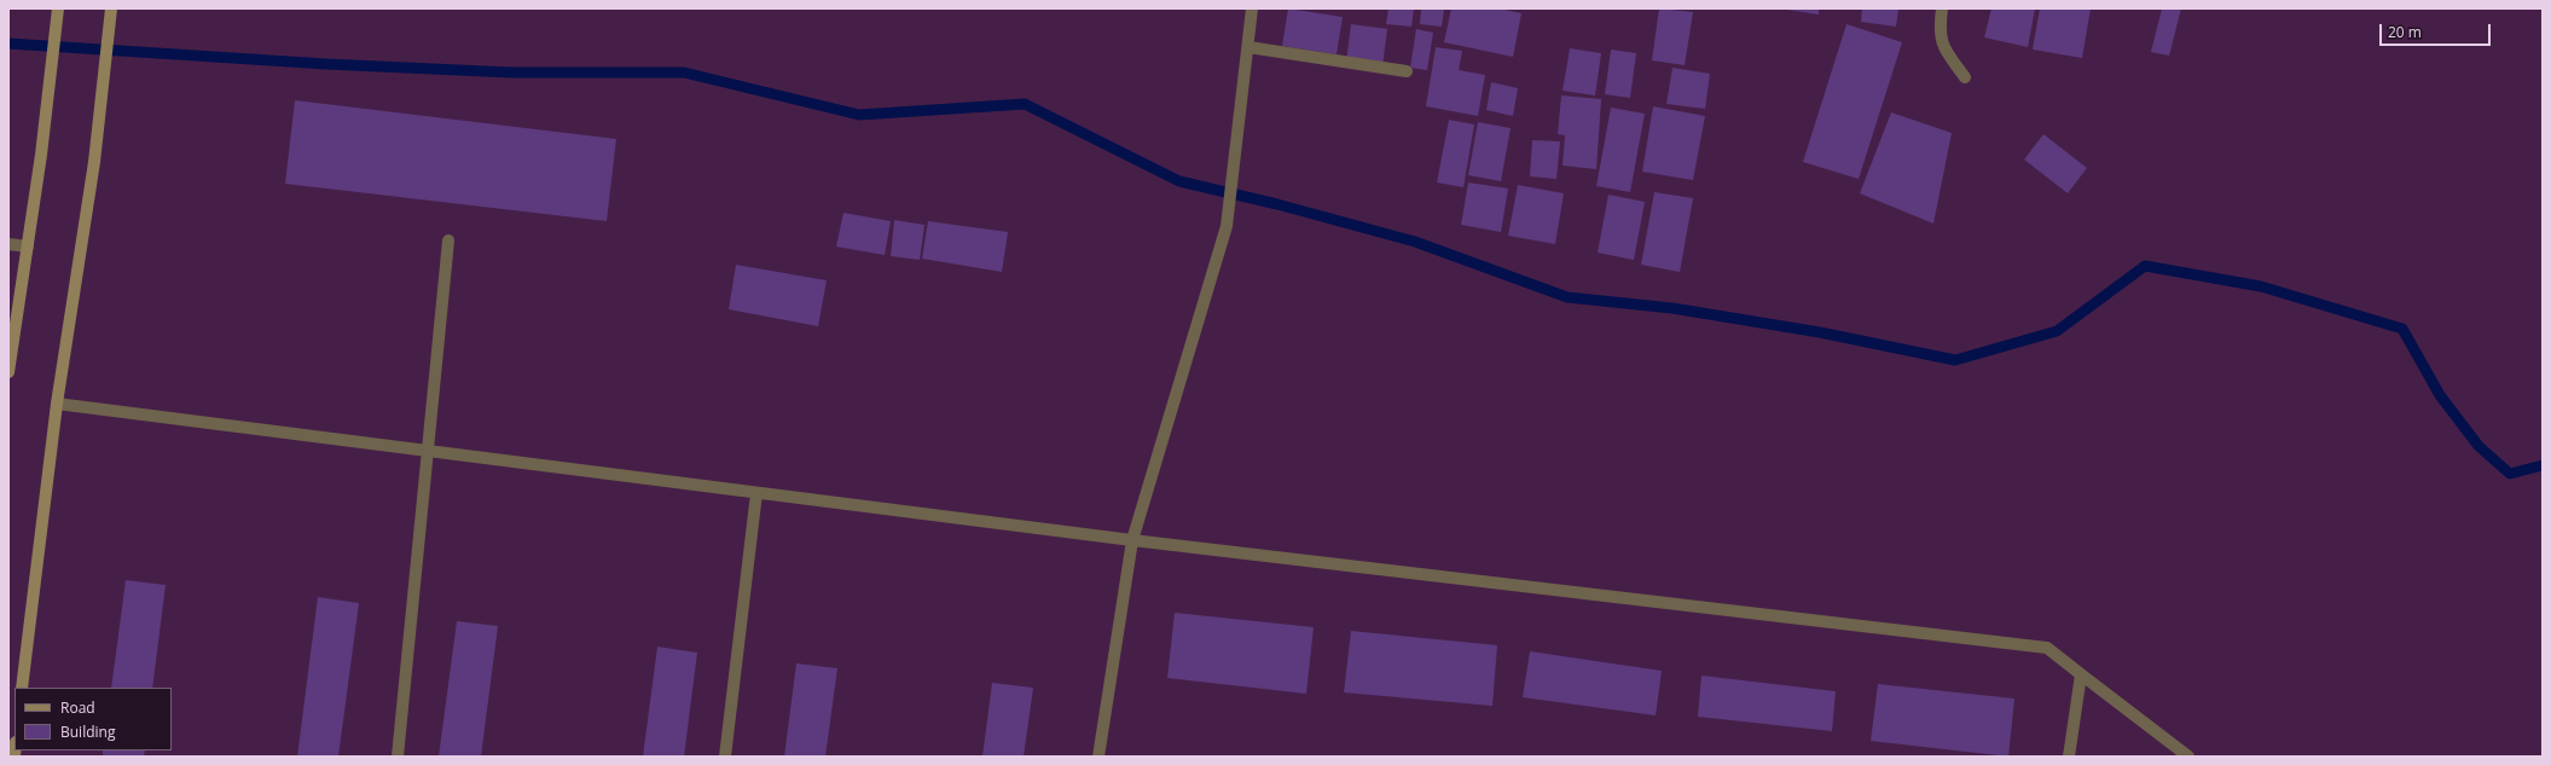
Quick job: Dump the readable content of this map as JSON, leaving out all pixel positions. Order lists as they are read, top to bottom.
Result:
{
  "legend": ["Road", "Building"],
  "scale_bar": "20 m"
}
